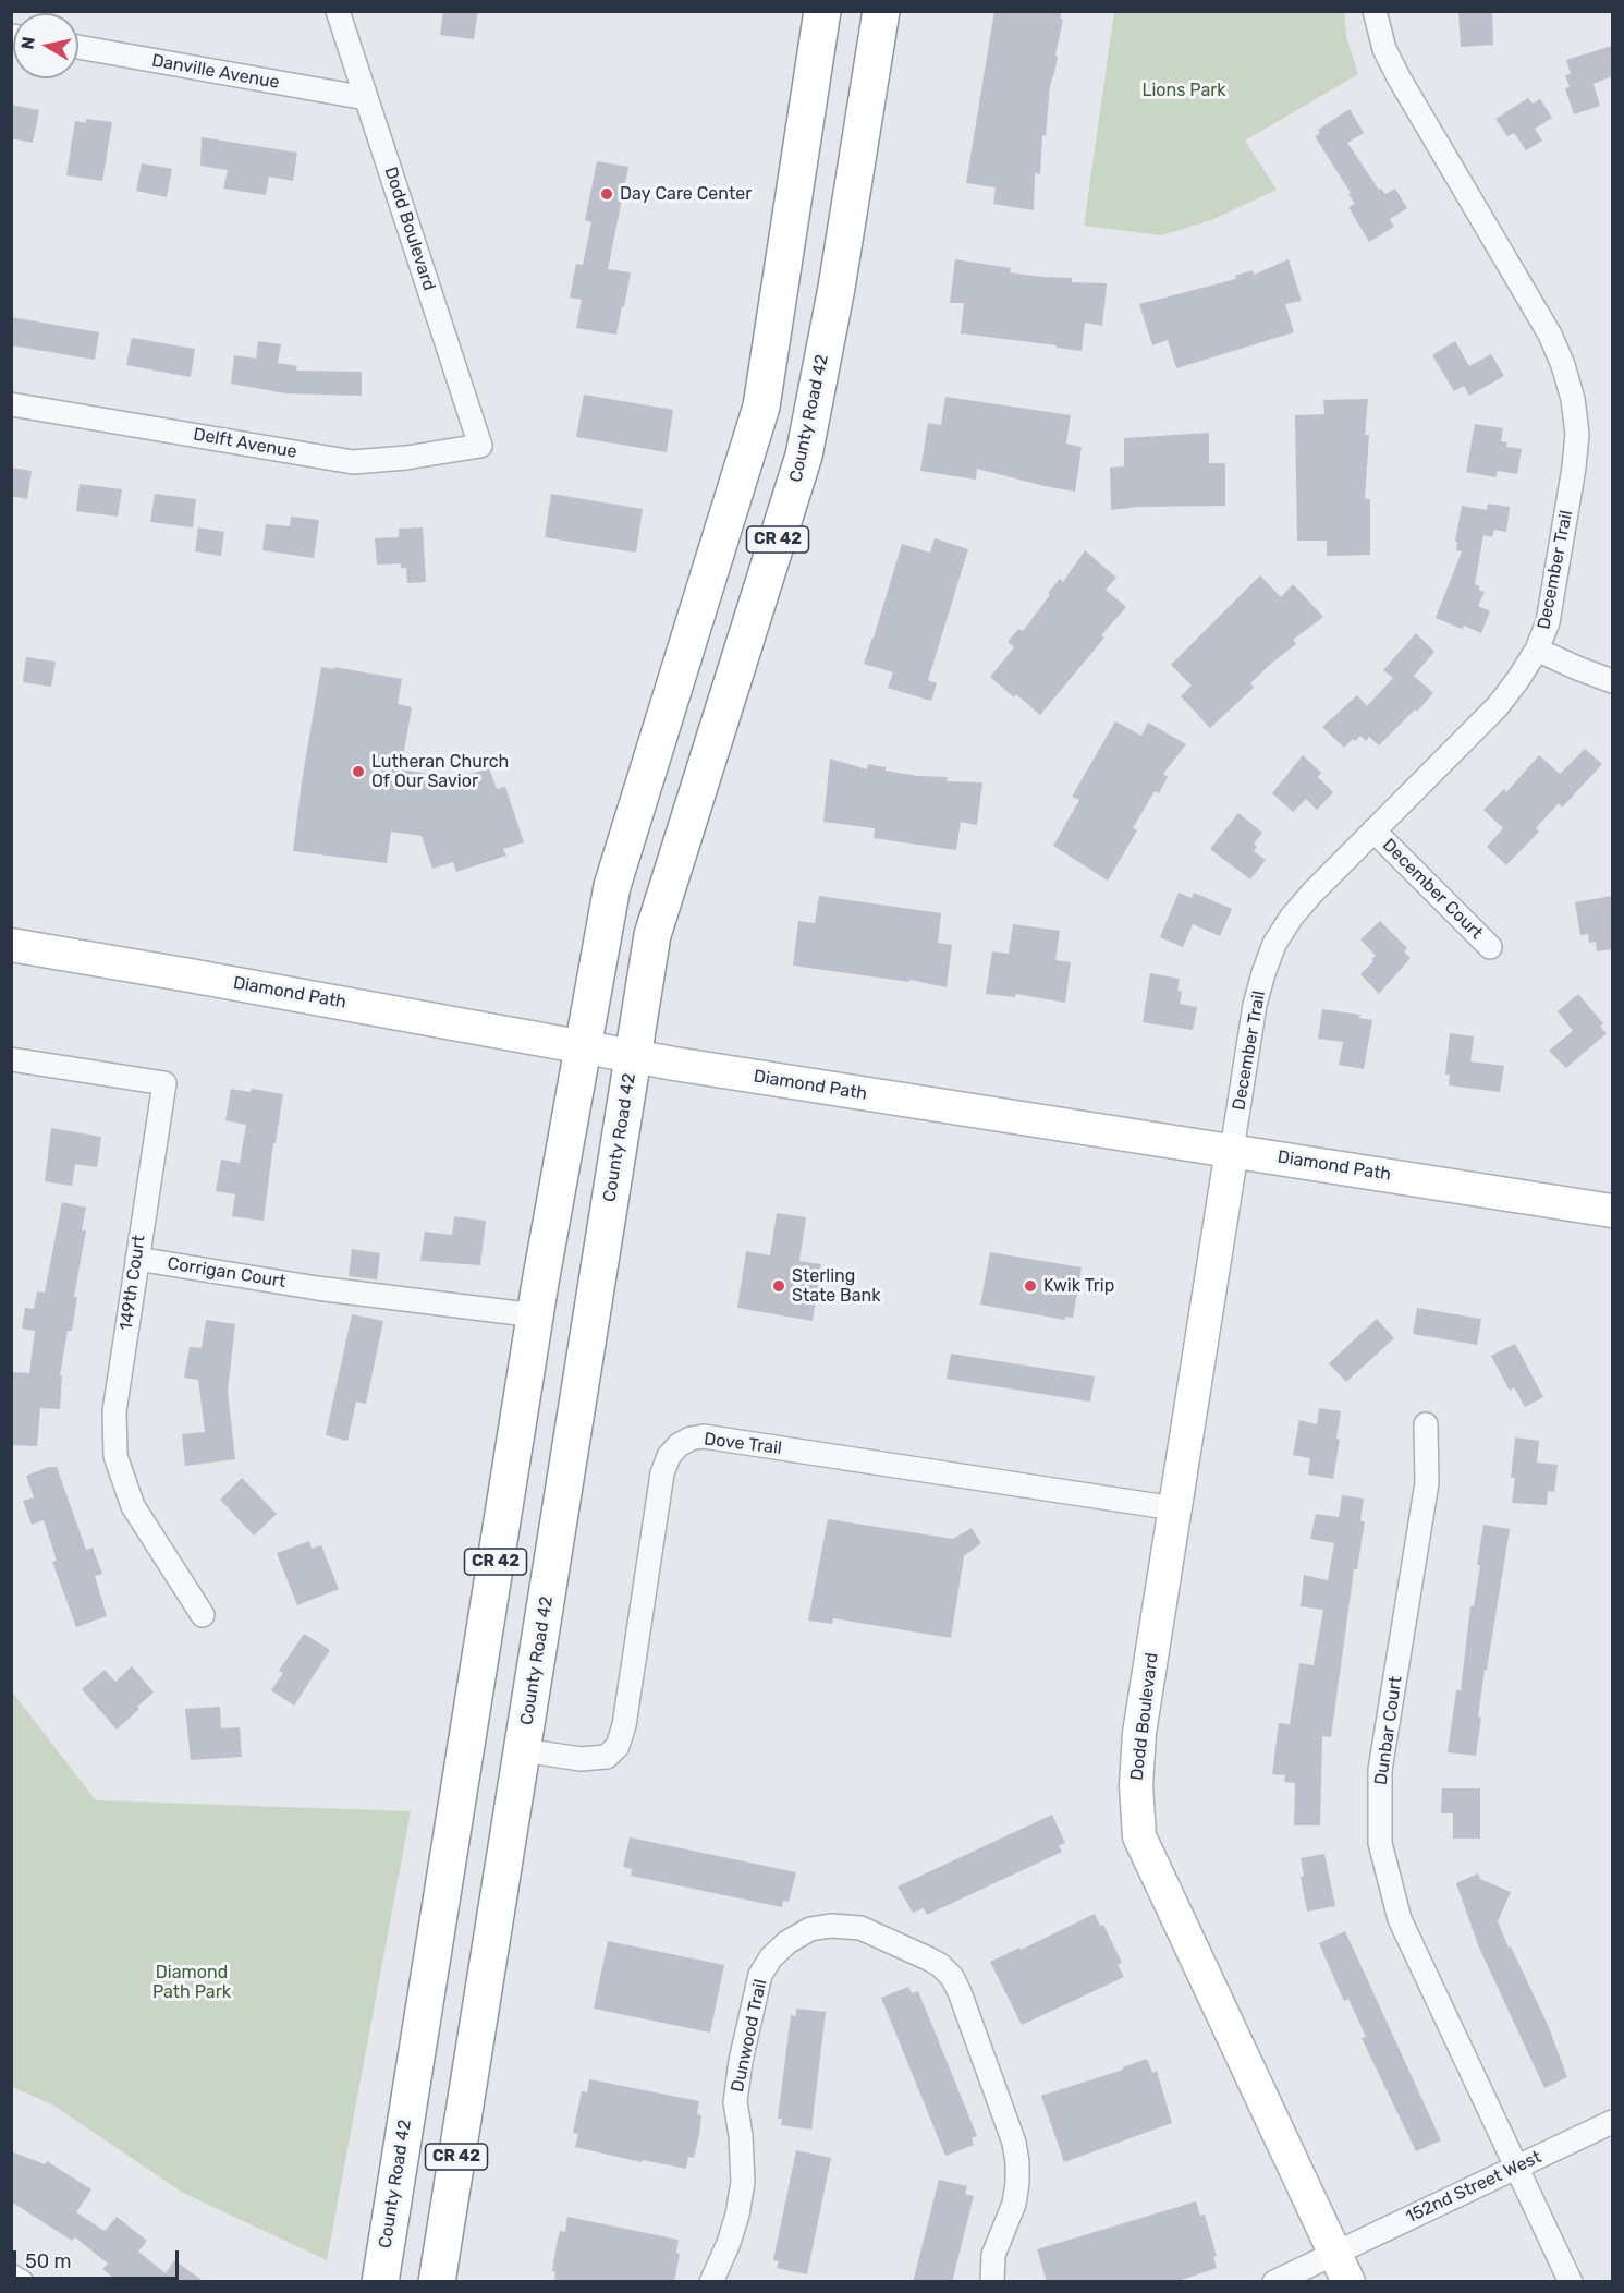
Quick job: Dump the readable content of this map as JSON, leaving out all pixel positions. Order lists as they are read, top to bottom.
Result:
{
  "streets": {
    "highway": ["County Road 42", "CR 42"],
    "street": [
      "Danville Avenue",
      "Dodd Boulevard",
      "Delft Avenue",
      "December Trail",
      "December Court",
      "Diamond Path",
      "Corrigan Court",
      "149th Court",
      "Dove Trail",
      "Dunbar Court",
      "Dunwood Trail",
      "152nd Street West"
    ]
  },
  "crossings": [
    ["Danville Avenue", "Dodd Boulevard"],
    ["Dodd Boulevard", "Delft Avenue"],
    ["Dodd Boulevard", "December Trail"],
    ["Dodd Boulevard", "Diamond Path"],
    ["Dodd Boulevard", "Dove Trail"],
    ["Dodd Boulevard", "152nd Street West"],
    ["County Road 42", "Diamond Path"],
    ["County Road 42", "Corrigan Court"],
    ["County Road 42", "Dove Trail"],
    ["December Trail", "December Court"],
    ["December Trail", "Diamond Path"],
    ["Corrigan Court", "149th Court"],
    ["Dunbar Court", "152nd Street West"]
  ],
  "parks": ["Lions Park", "Diamond Path Park"],
  "places": [
    "Day Care Center",
    "Lutheran Church Of Our Savior",
    "Sterling State Bank",
    "Kwik Trip"
  ],
  "scale_bar": "50 m",
  "north": "left"
}
